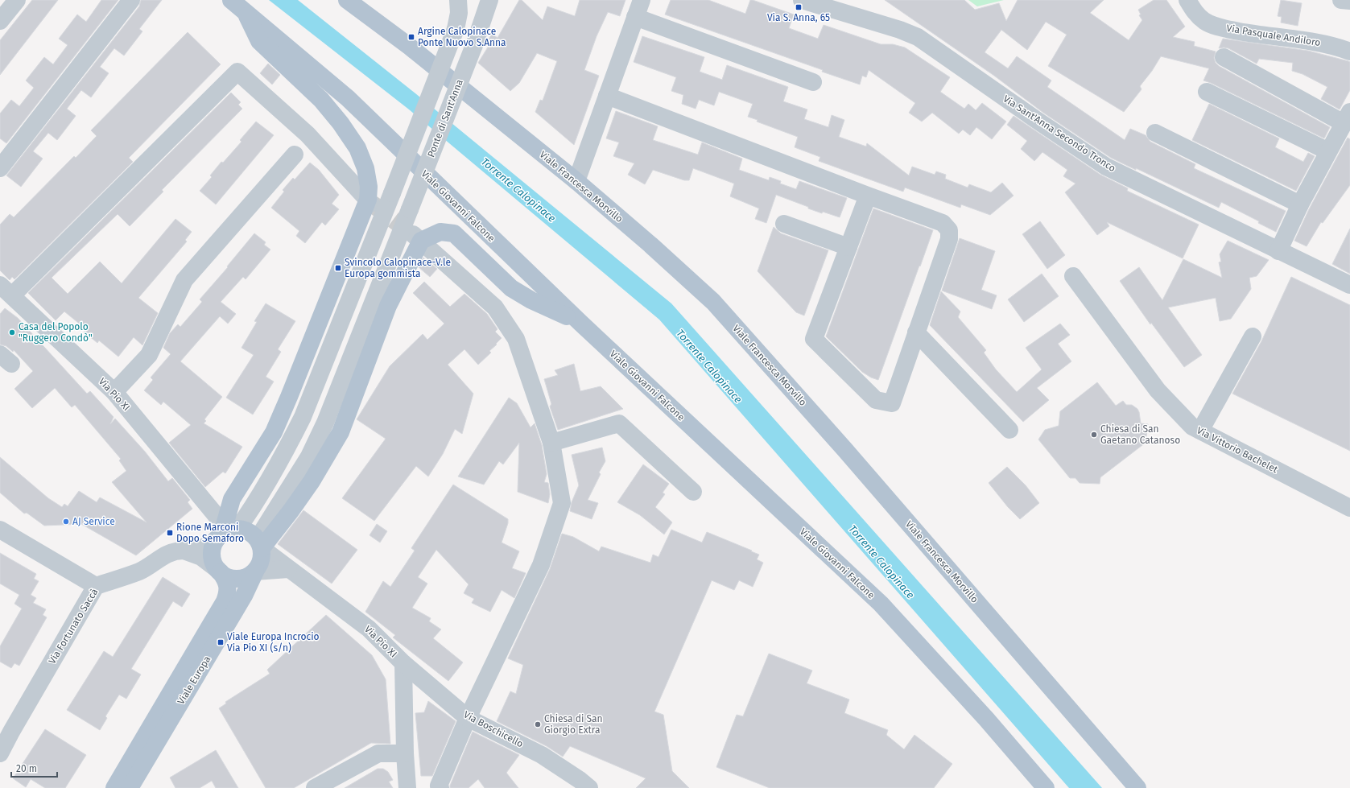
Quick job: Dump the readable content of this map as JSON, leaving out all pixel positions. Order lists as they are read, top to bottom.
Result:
{
  "streets": {
    "main road": ["Viale Francesca Morvillo", "Viale Giovanni Falcone", "Viale Europa"],
    "street": [
      "Via Pasquale Andiloro",
      "Ponte di Sant'Anna",
      "Via Sant'Anna Secondo Tronco",
      "Via Pio XI",
      "Via Vittorio Bachelet",
      "Via Fortunato Saccà",
      "Via Boschicello"
    ]
  },
  "crossings": [
    ["Ponte di Sant'Anna", "Via Pio XI"],
    ["Ponte di Sant'Anna", "Via Fortunato Saccà"],
    ["Ponte di Sant'Anna", "Viale Europa"],
    ["Via Pio XI", "Via Fortunato Saccà"],
    ["Via Pio XI", "Viale Europa"],
    ["Via Pio XI", "Via Boschicello"],
    ["Via Fortunato Saccà", "Viale Europa"]
  ],
  "water": ["Torrente Calopinace"],
  "places": {
    "transit": [
      "Via S. Anna, 65",
      "Argine Calopinace Ponte Nuovo S.Anna",
      "Svincolo Calopinace-V.le Europa gommista",
      "Rione Marconi Dopo Semaforo",
      "Viale Europa Incrocio Via Pio XI (s/n)"
    ],
    "other": [
      "Casa del Popolo \"Ruggero Condò\"",
      "Chiesa di San Gaetano Catanoso",
      "AJ Service",
      "Chiesa di San Giorgio Extra"
    ]
  },
  "scale_bar": "20 m"
}
